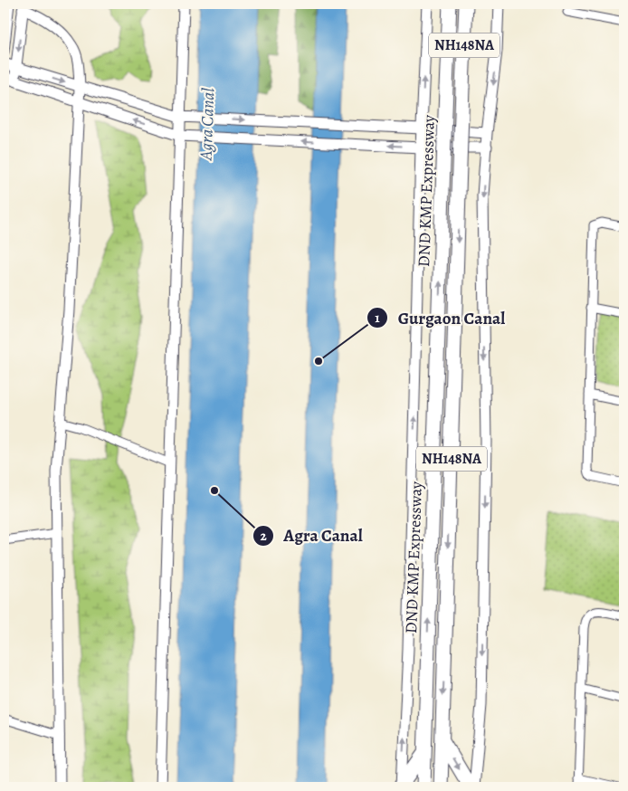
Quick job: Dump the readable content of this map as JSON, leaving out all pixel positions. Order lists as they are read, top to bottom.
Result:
{
  "streets": {
    "highway": ["NH148NA", "DND KMP Expressway"]
  },
  "water": ["Agra Canal"],
  "places": ["Gurgaon Canal", "Agra Canal"]
}
